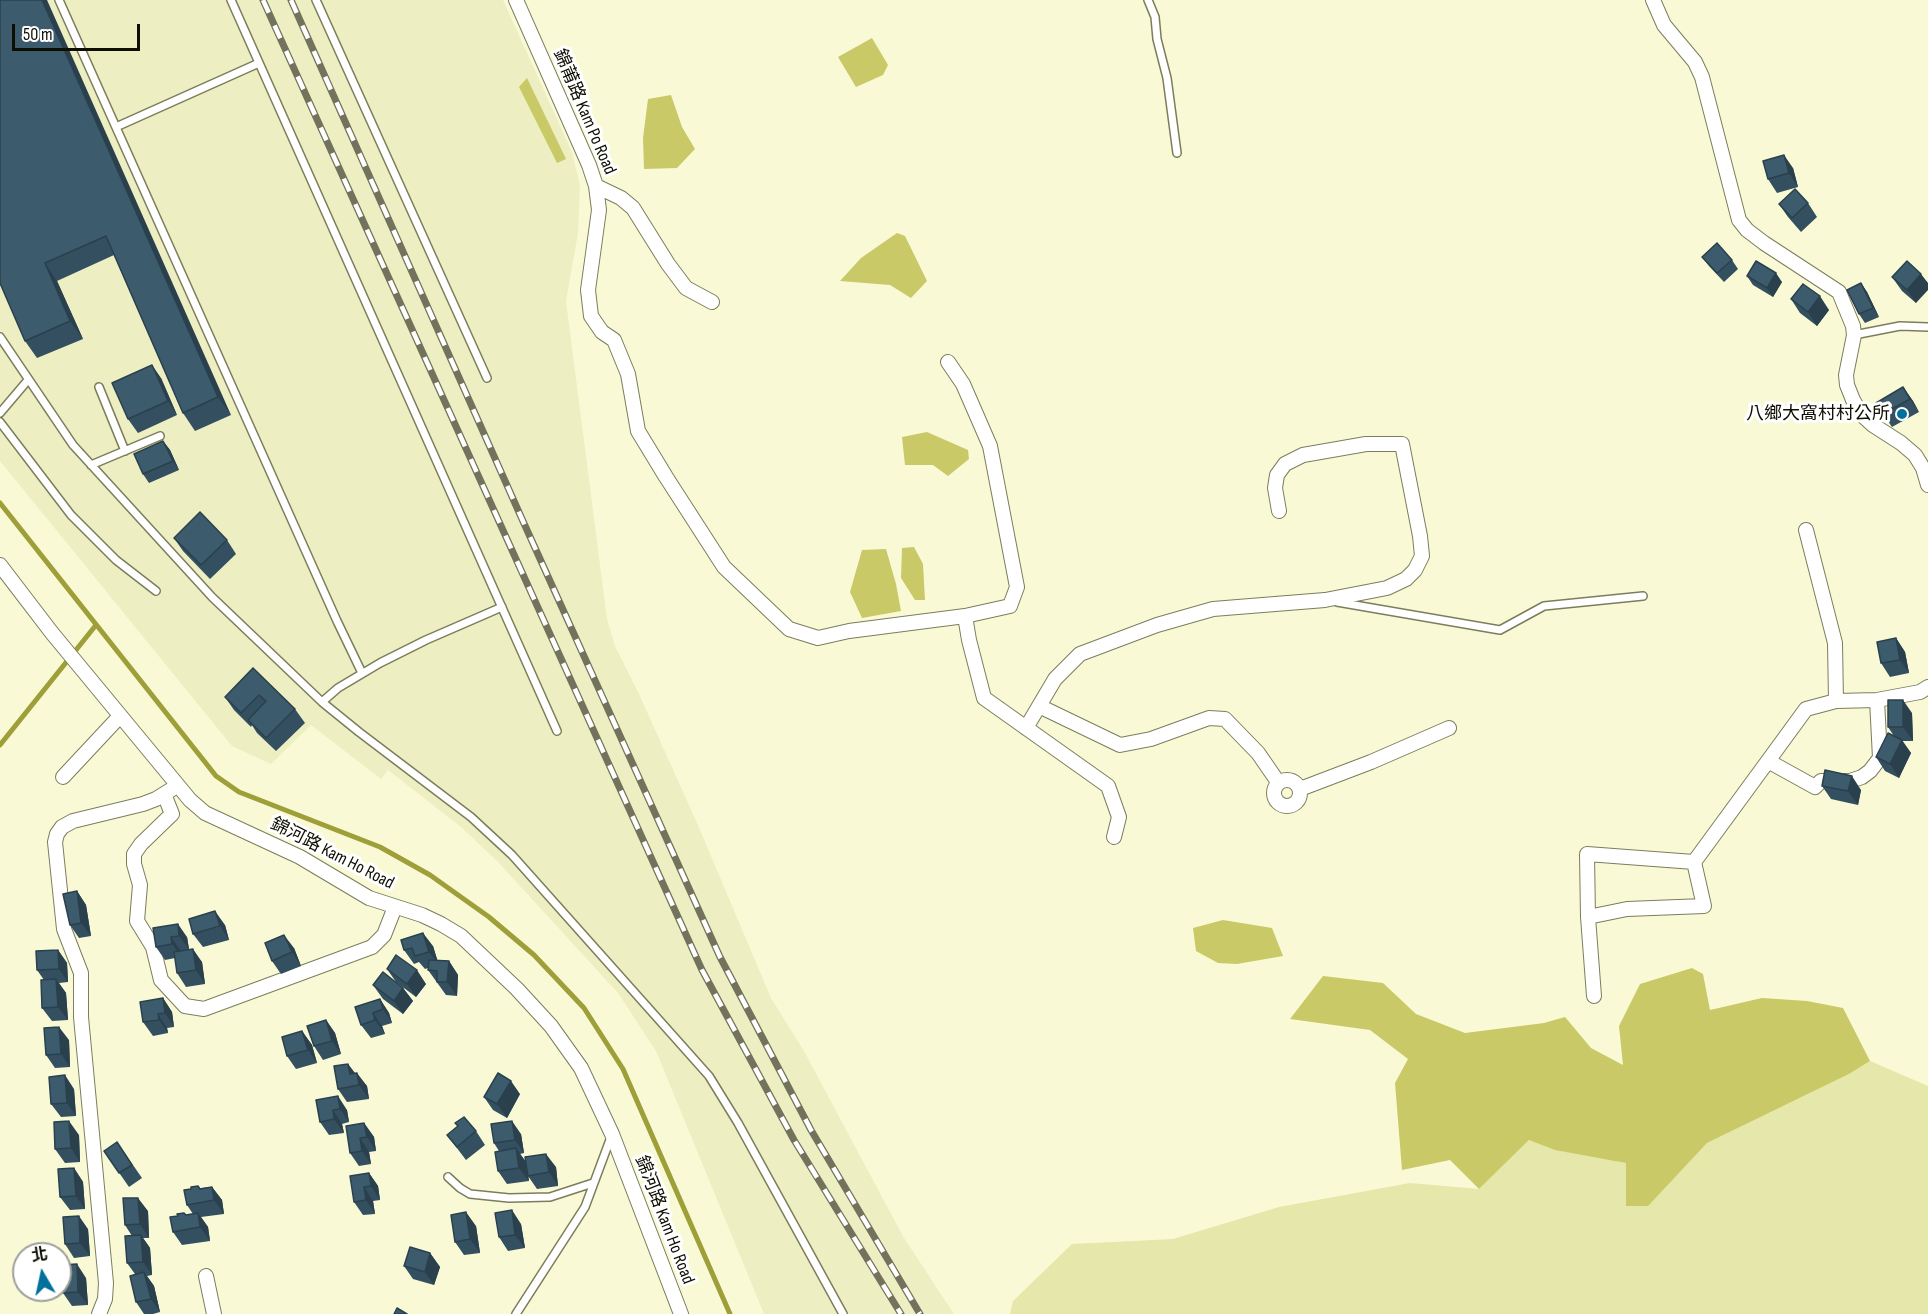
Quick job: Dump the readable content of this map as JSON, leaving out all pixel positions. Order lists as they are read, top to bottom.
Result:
{
  "streets": {
    "street": ["錦莆路 Kam Po Road", "錦河路 Kam Ho Road"]
  },
  "places": ["八鄉大窩村村公所"],
  "scale_bar": "50 m",
  "north": "top"
}
